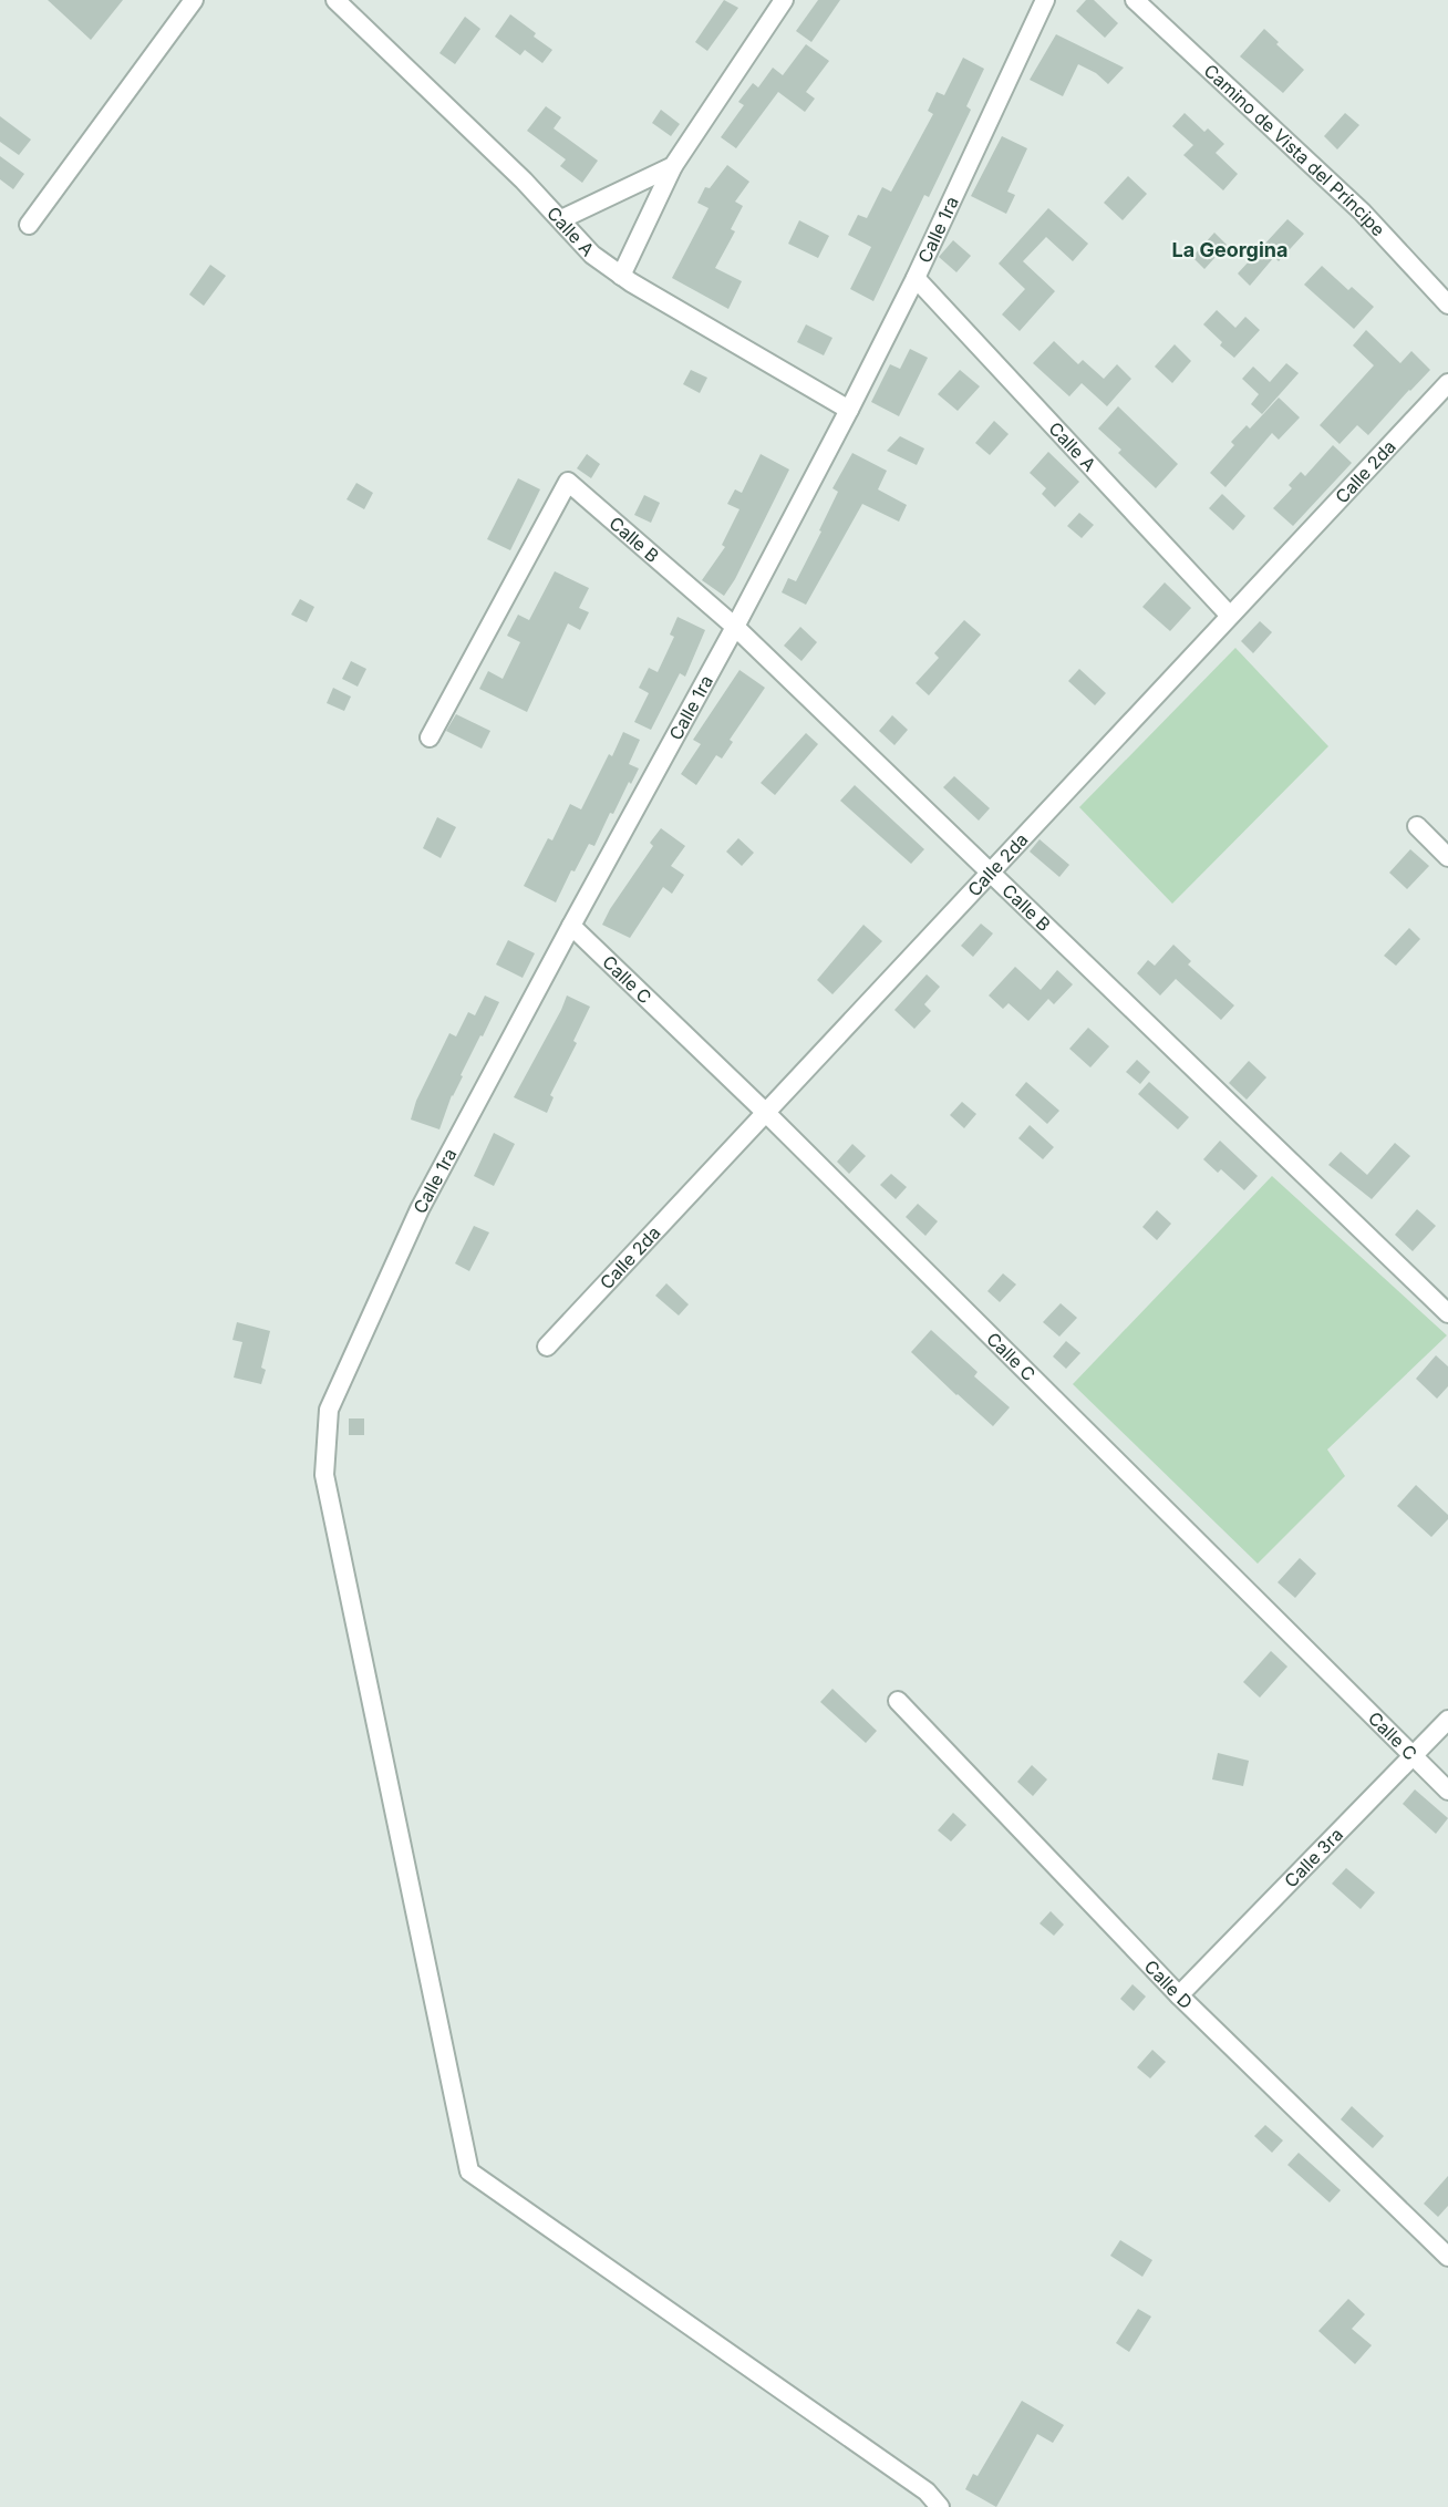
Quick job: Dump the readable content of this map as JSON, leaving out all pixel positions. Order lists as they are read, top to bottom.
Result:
{
  "streets": {
    "street": [
      "Camino de Vista del Príncipe",
      "Calle 1ra",
      "Calle A",
      "Calle 2da",
      "Calle B",
      "Calle C",
      "Calle 3ra",
      "Calle D"
    ]
  },
  "crossings": [
    ["Calle 1ra", "Calle A"],
    ["Calle 1ra", "Calle B"],
    ["Calle 1ra", "Calle C"],
    ["Calle A", "Calle 2da"],
    ["Calle 2da", "Calle B"],
    ["Calle 2da", "Calle C"],
    ["Calle C", "Calle 3ra"],
    ["Calle 3ra", "Calle D"]
  ],
  "districts": ["La Georgina"]
}
